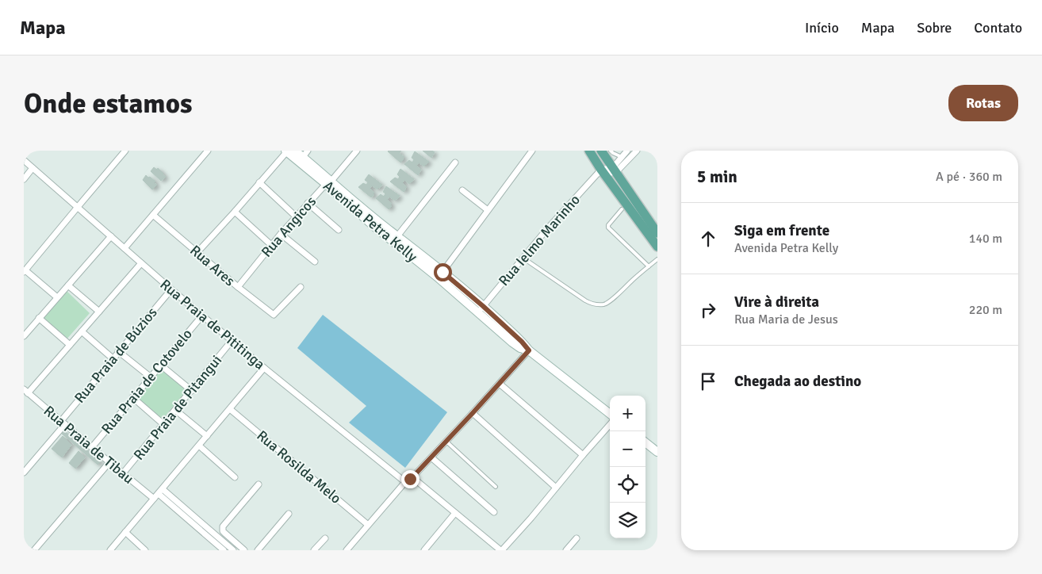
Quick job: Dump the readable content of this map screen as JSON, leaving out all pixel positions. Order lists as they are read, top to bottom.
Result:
{
  "streets": {
    "street": [
      "Avenida Petra Kelly",
      "Rua Angicos",
      "Rua Ielmo Marinho",
      "Rua Ares",
      "Rua Praia de Pititinga",
      "Rua Praia de Búzios",
      "Rua Praia de Cotovelo",
      "Rua Praia de Pitangui",
      "Rua Praia de Tibau",
      "Rua Rosilda Melo"
    ]
  },
  "crossings": [
    ["Avenida Petra Kelly", "Rua Angicos"],
    ["Avenida Petra Kelly", "Rua Ielmo Marinho"],
    ["Rua Angicos", "Rua Ares"],
    ["Rua Praia de Pititinga", "Rua Praia de Búzios"],
    ["Rua Praia de Pititinga", "Rua Praia de Cotovelo"],
    ["Rua Praia de Pititinga", "Rua Praia de Pitangui"],
    ["Rua Praia de Búzios", "Rua Praia de Tibau"],
    ["Rua Praia de Cotovelo", "Rua Praia de Tibau"],
    ["Rua Praia de Pitangui", "Rua Praia de Tibau"]
  ],
  "page": {
    "header": "Mapa",
    "nav": [
      "Início",
      "Mapa",
      "Sobre",
      "Contato"
    ],
    "buttons": "Rotas",
    "title": "Onde estamos",
    "heading": ["5 min", "A pé · 360 m"],
    "list": [
      ["Siga em frente", "Avenida Petra Kelly", "140 m"],
      ["Vire à direita", "Rua Maria de Jesus", "220 m"],
      "Chegada ao destino"
    ],
    "map_buttons": ["+", "−"]
  }
}
